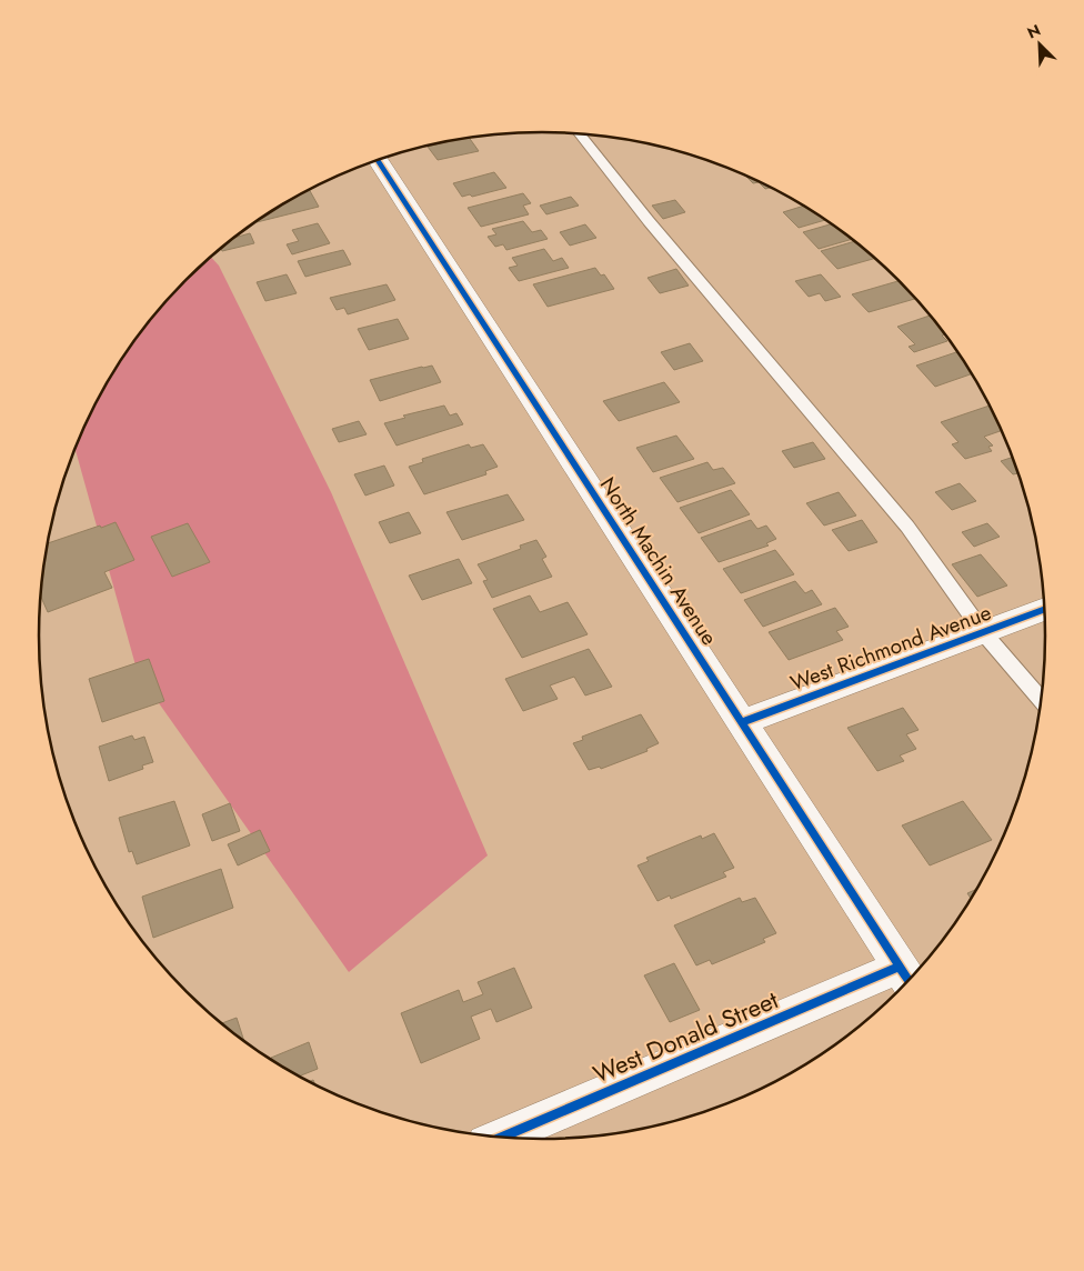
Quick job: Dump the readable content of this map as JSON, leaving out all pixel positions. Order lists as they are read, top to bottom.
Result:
{
  "streets": {
    "street": ["North Machin Avenue", "West Richmond Avenue", "West Donald Street"]
  },
  "crossings": [
    ["North Machin Avenue", "West Richmond Avenue"],
    ["North Machin Avenue", "West Donald Street"]
  ],
  "north": "top left"
}
